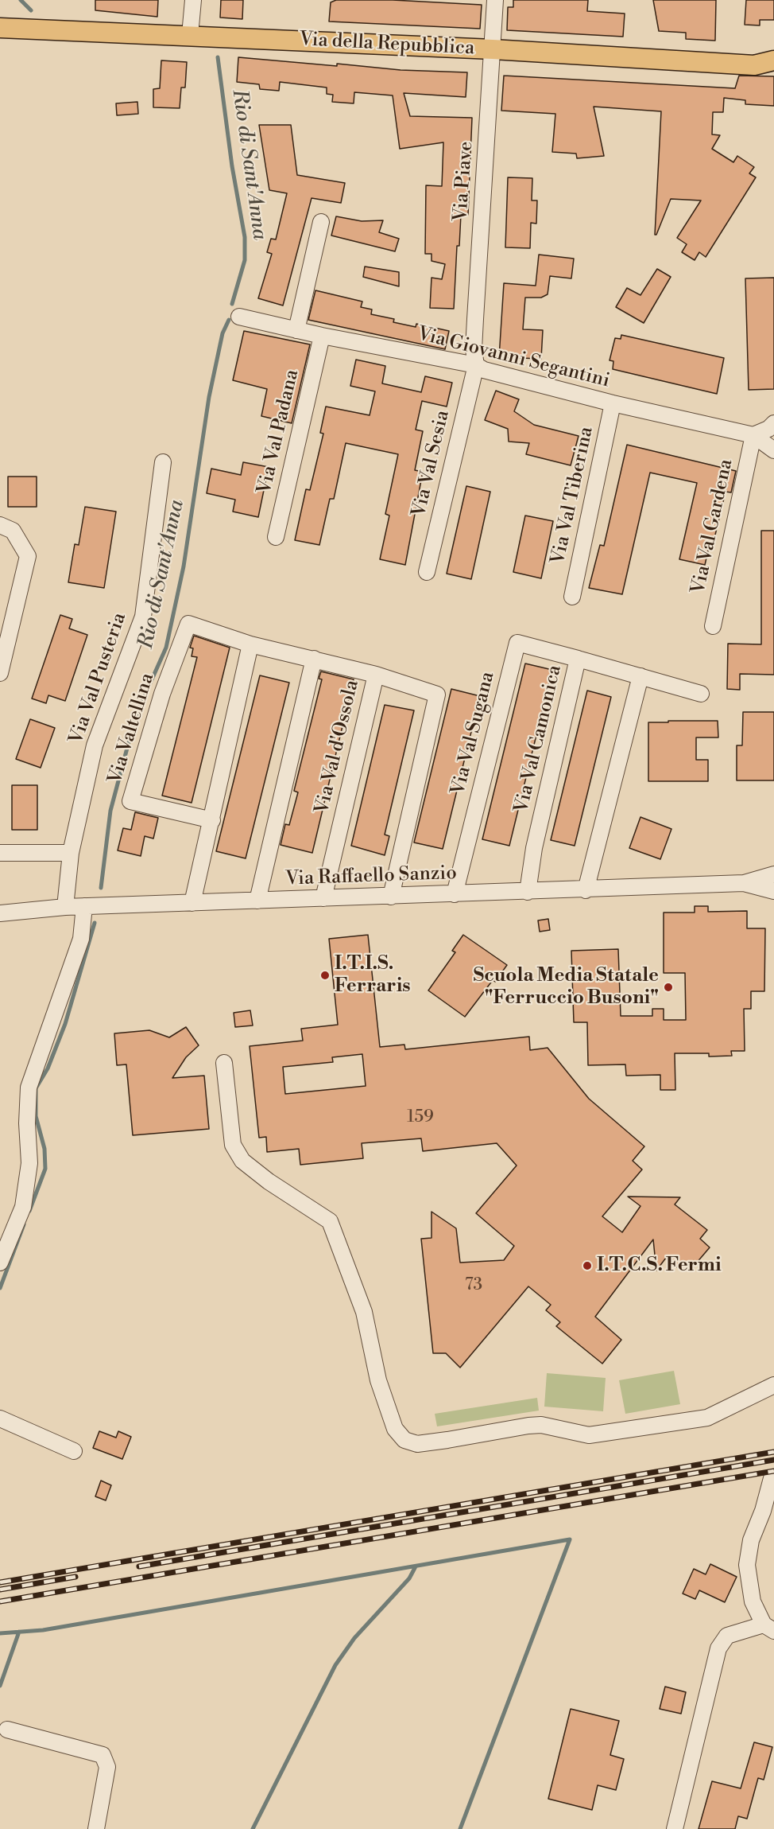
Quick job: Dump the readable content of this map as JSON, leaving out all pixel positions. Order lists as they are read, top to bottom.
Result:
{
  "streets": {
    "main road": ["Via della Repubblica"],
    "street": [
      "Via Piave",
      "Via Giovanni Segantini",
      "Via Val Padana",
      "Via Val Sesia",
      "Via Val Tiberina",
      "Via Val Gardena",
      "Via Val Pusteria",
      "Via Valtellina",
      "Via Val Sugana",
      "Via Val Camonica",
      "Via Val d'Ossola",
      "Via Raffaello Sanzio"
    ]
  },
  "crossings": [
    ["Via della Repubblica", "Via Piave"],
    ["Via Piave", "Via Giovanni Segantini"],
    ["Via Piave", "Via Val Sesia"],
    ["Via Giovanni Segantini", "Via Val Padana"],
    ["Via Giovanni Segantini", "Via Val Sesia"],
    ["Via Giovanni Segantini", "Via Val Tiberina"],
    ["Via Giovanni Segantini", "Via Val Gardena"],
    ["Via Val Pusteria", "Via Raffaello Sanzio"],
    ["Via Valtellina", "Via Val d'Ossola"],
    ["Via Val Sugana", "Via Val Camonica"],
    ["Via Val Sugana", "Via Raffaello Sanzio"],
    ["Via Val Camonica", "Via Raffaello Sanzio"],
    ["Via Val d'Ossola", "Via Raffaello Sanzio"]
  ],
  "water": ["Rio di Sant'Anna"],
  "places": ["I.T.I.S. Ferraris", "Scuola Media Statale \"Ferruccio Busoni\"", "I.T.C.S. Fermi"],
  "house_numbers": ["159", "73"]
}
